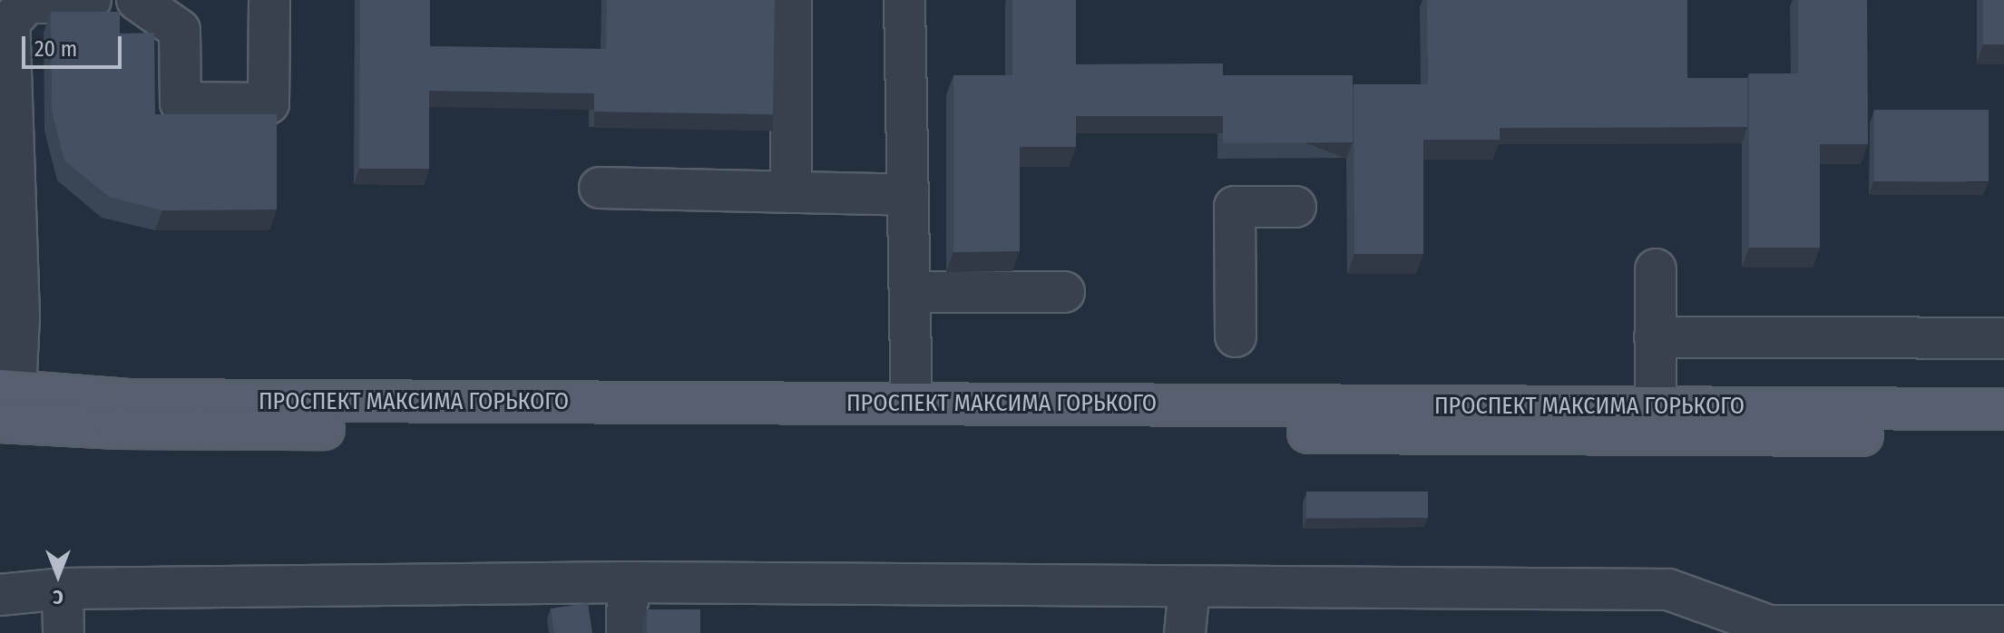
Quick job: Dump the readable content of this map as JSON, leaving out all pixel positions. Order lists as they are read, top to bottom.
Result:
{
  "streets": {
    "main road": ["ПРОСПЕКТ МАКСИМА ГОРЬКОГО"]
  },
  "scale_bar": "20 m",
  "north": "bottom"
}
